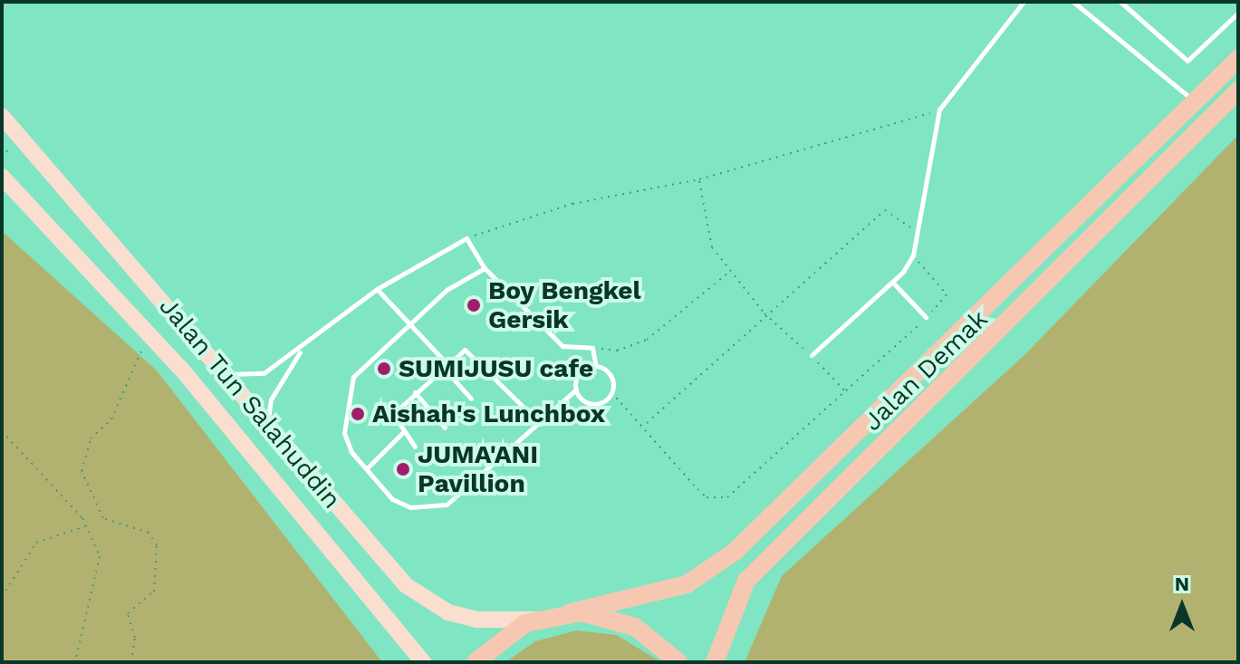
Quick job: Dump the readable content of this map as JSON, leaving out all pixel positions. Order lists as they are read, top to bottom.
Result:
{
  "streets": {
    "highway": ["Jalan Demak"],
    "main road": ["Jalan Tun Salahuddin"]
  },
  "crossings": [
    ["Jalan Demak", "Jalan Tun Salahuddin"]
  ],
  "places": [
    "Boy Bengkel Gersik",
    "SUMIJUSU cafe",
    "Aishah's Lunchbox",
    "JUMA'ANI Pavillion"
  ],
  "north": "top"
}
